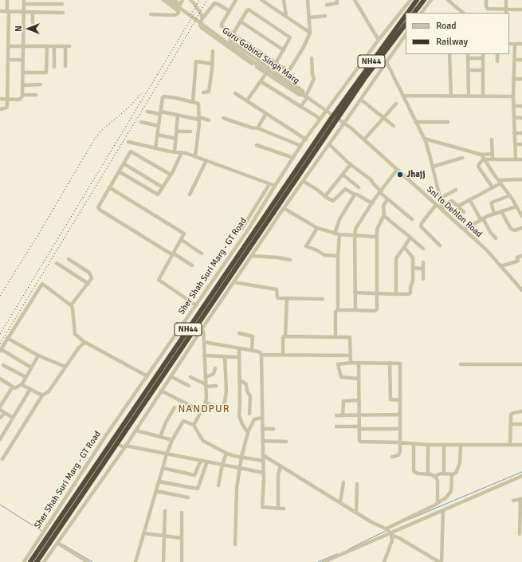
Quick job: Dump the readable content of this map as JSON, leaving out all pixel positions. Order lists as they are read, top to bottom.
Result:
{
  "streets": {
    "highway": ["NH44", "Sher Shah Suri Marg - GT Road"],
    "street": ["Guru Gobind Singh Marg", "Snl to Dehlon Road"]
  },
  "crossings": [
    ["Guru Gobind Singh Marg", "Snl to Dehlon Road"],
    ["Guru Gobind Singh Marg", "Sher Shah Suri Marg - GT Road"]
  ],
  "districts": ["NANDPUR"],
  "places": ["Jhajj"],
  "legend": ["Road", "Railway"],
  "north": "left"
}
